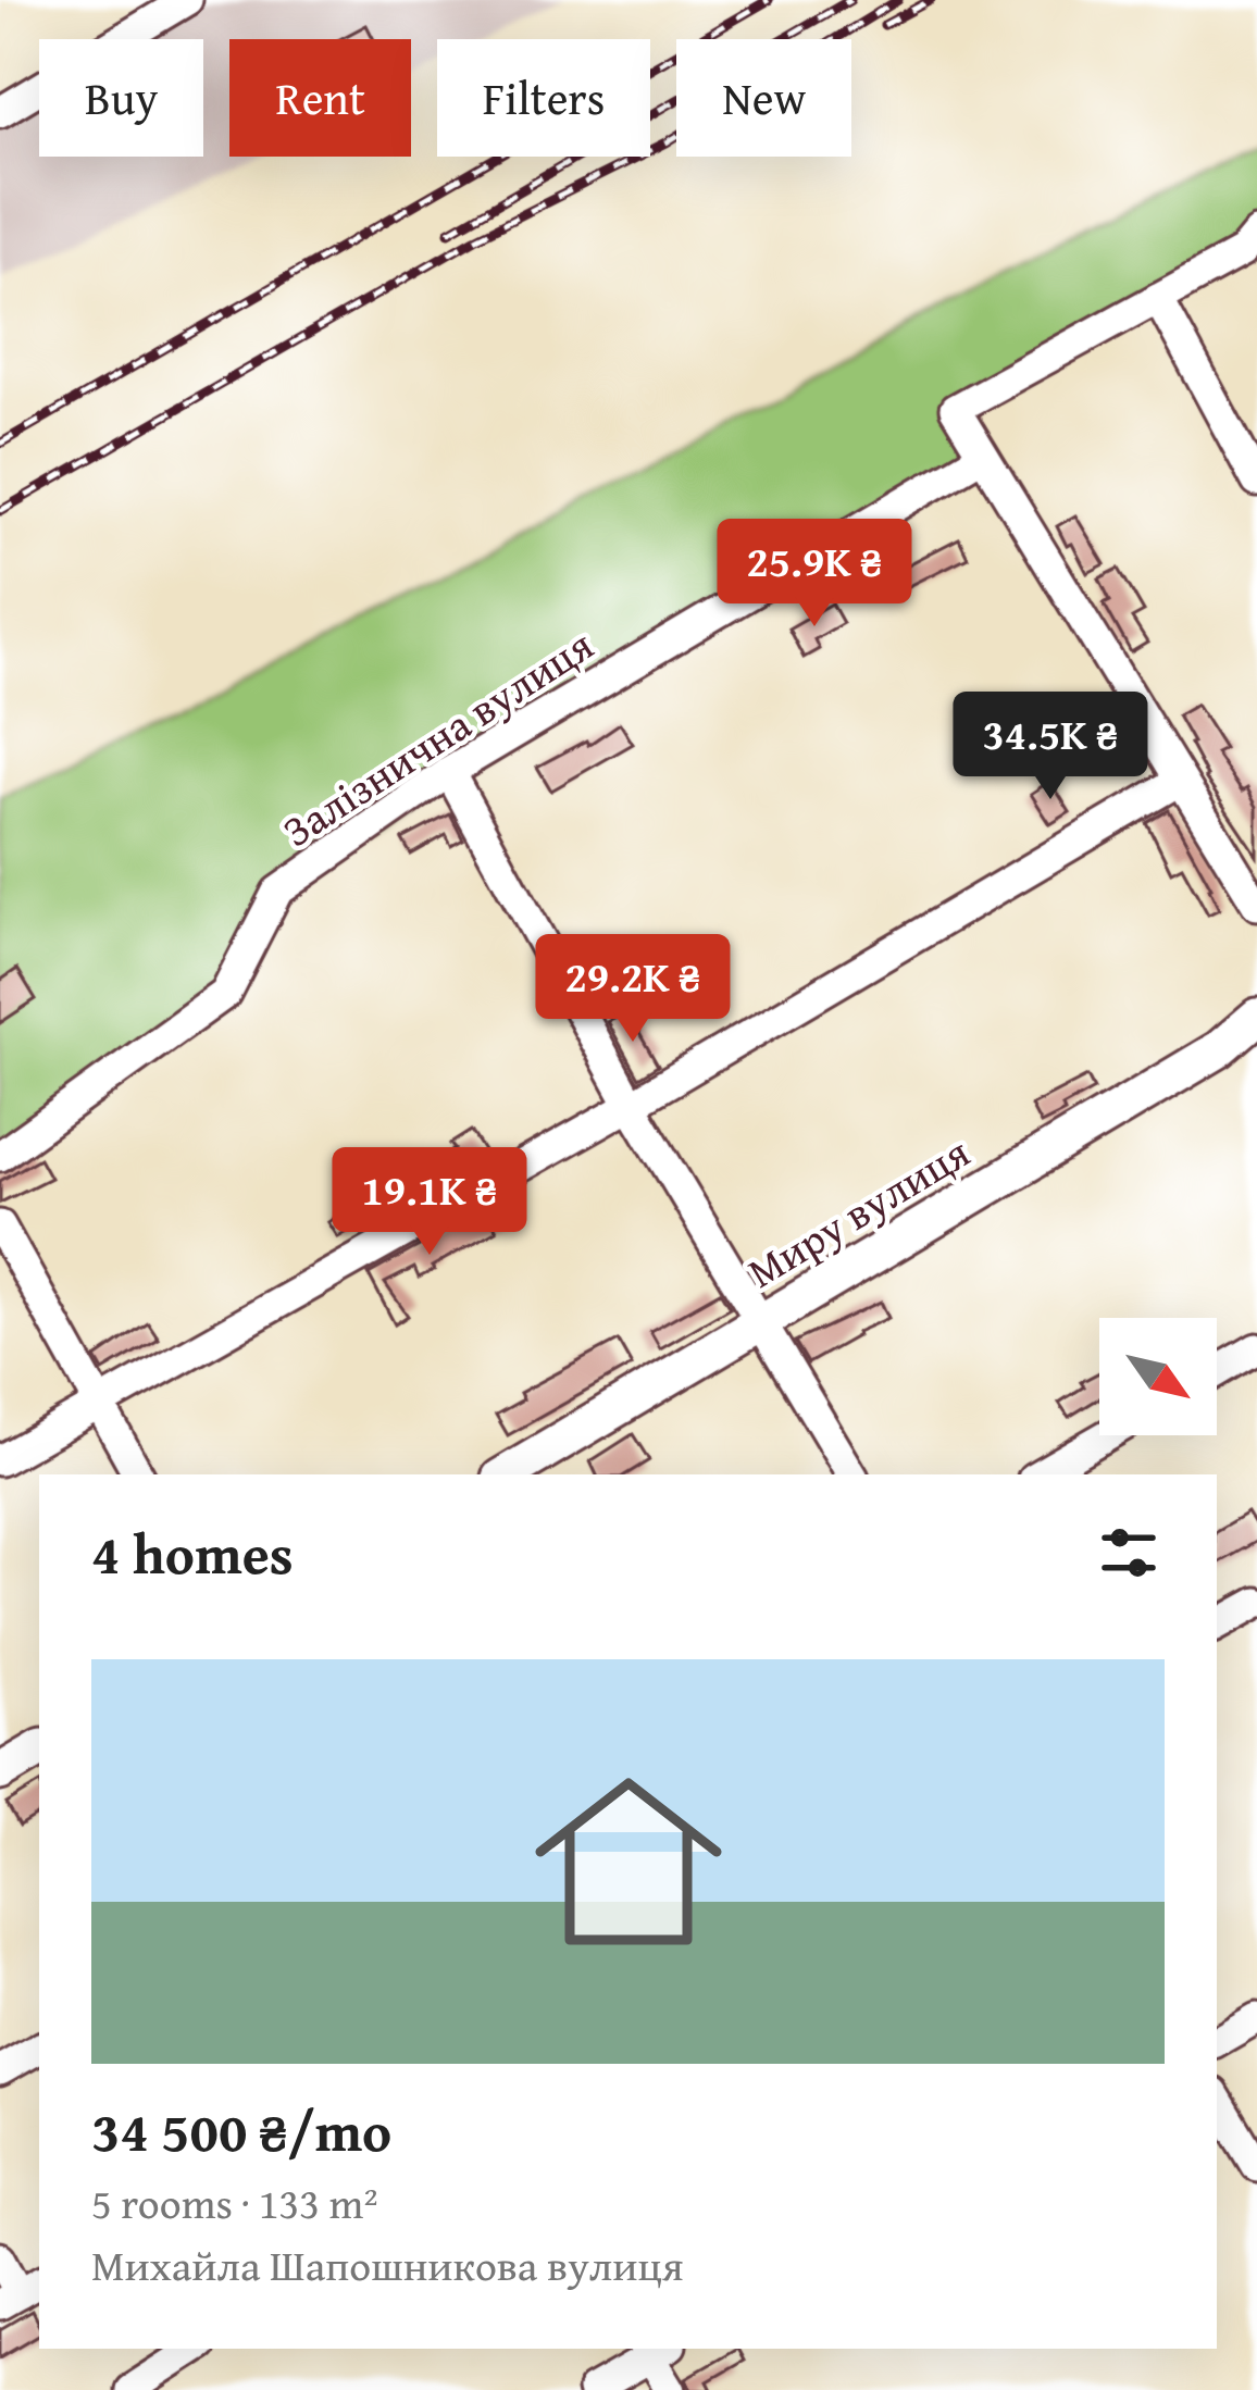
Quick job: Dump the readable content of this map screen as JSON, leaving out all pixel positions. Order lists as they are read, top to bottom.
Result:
{
  "streets": {
    "main road": ["Миру вулиця"],
    "street": ["Залізнична вулиця"]
  },
  "north": "bottom right",
  "page": {
    "chip": [
      "Buy",
      "Rent",
      "Filters",
      "New"
    ],
    "price": [
      "25.9K ₴",
      "34.5K ₴",
      "29.2K ₴",
      "19.1K ₴"
    ],
    "heading": "4 homes",
    "list": [
      {
        "name": "34 500 ₴/mo",
        "note": "5 rooms · 133 m² · Михайла Шапошникова вулиця"
      }
    ]
  }
}
